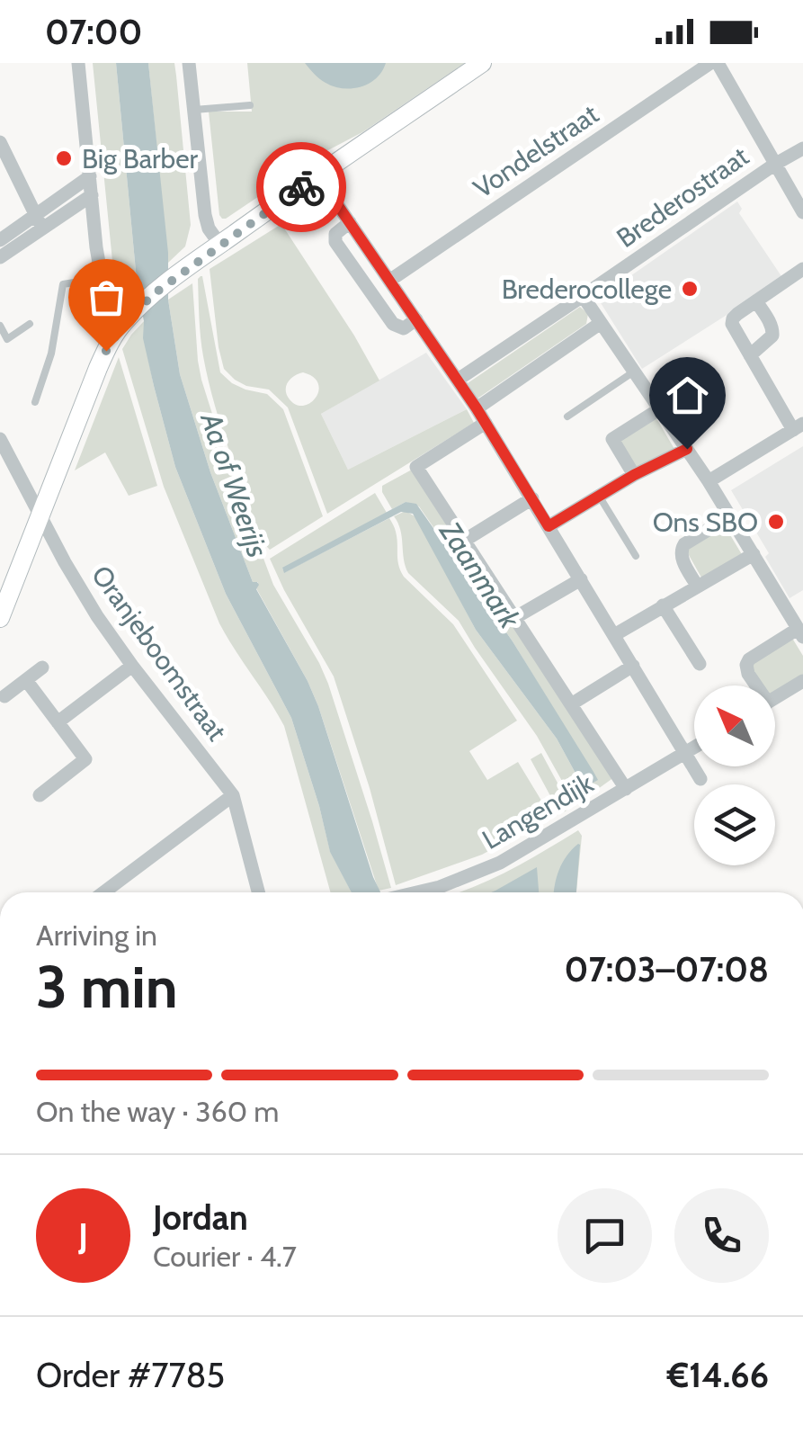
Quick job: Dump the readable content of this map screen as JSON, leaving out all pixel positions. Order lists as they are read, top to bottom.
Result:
{
  "streets": {
    "street": [
      "Vondelstraat",
      "Brederostraat",
      "Oranjeboomstraat",
      "Langendijk"
    ]
  },
  "water": ["Aa of Weerijs", "Zaanmark"],
  "places": ["Big Barber", "Brederocollege", "Ons SBO"],
  "north": "top left",
  "page": {
    "status": "07:00",
    "heading": ["3 min", "Arriving in", "07:03–07:08"],
    "panel": [
      "Jordan",
      "Courier · 4.7",
      "Order #7785",
      "€14.66"
    ],
    "bar": "On the way · 360 m",
    "round": "J"
  }
}
